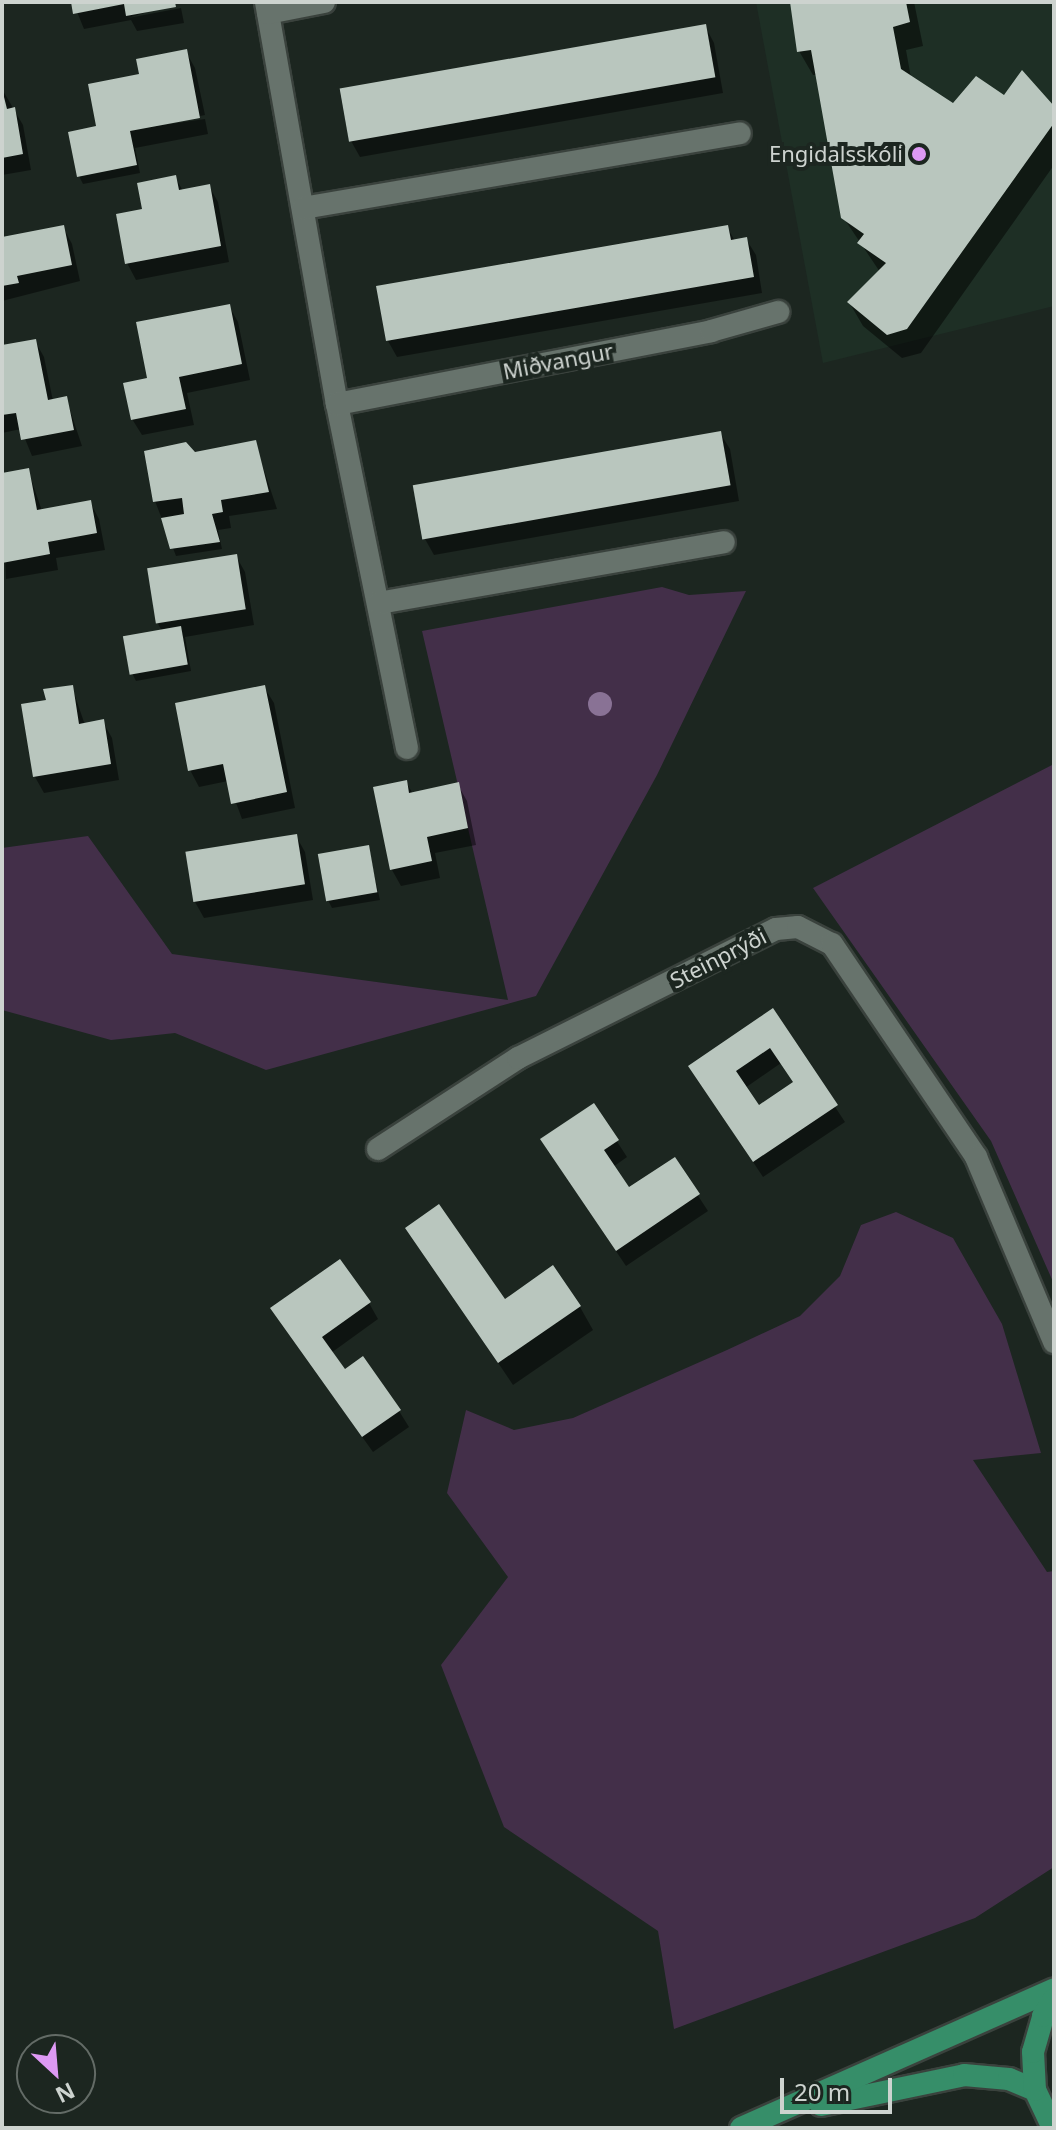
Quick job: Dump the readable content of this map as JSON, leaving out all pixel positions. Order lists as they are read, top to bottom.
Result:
{
  "streets": {
    "street": ["Miðvangur", "Steinprýði"]
  },
  "places": ["Engidalsskóli"],
  "scale_bar": "20 m",
  "north": "bottom right"
}
